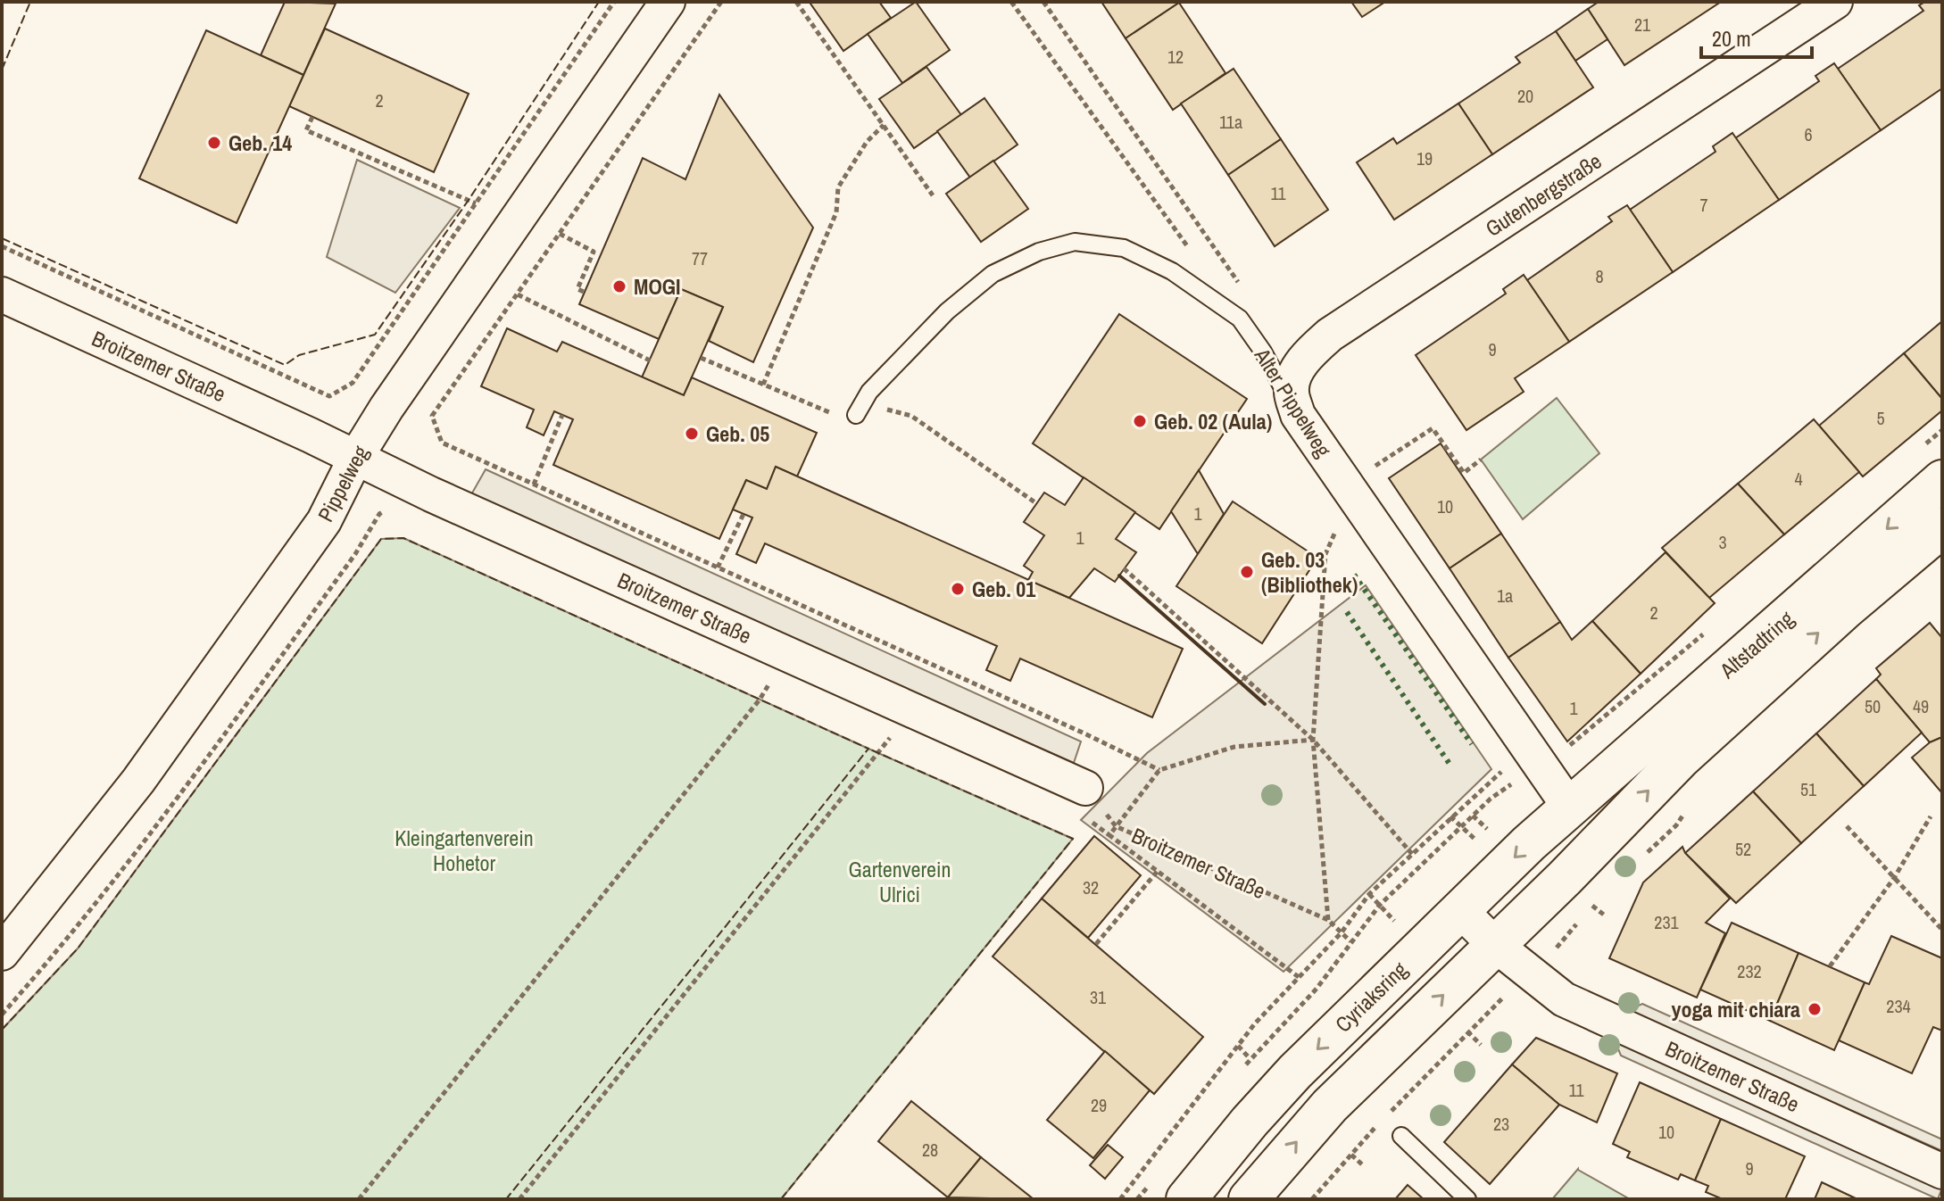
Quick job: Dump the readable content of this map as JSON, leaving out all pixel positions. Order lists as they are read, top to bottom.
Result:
{
  "streets": {
    "main road": ["Altstadtring", "Cyriaksring"],
    "street": [
      "Gutenbergstraße",
      "Broitzemer Straße",
      "Alter Pippelweg",
      "Pippelweg"
    ]
  },
  "crossings": [
    ["Gutenbergstraße", "Alter Pippelweg"],
    ["Broitzemer Straße", "Pippelweg"],
    ["Broitzemer Straße", "Altstadtring"],
    ["Broitzemer Straße", "Cyriaksring"],
    ["Alter Pippelweg", "Altstadtring"],
    ["Alter Pippelweg", "Cyriaksring"],
    ["Altstadtring", "Cyriaksring"]
  ],
  "parks": ["Kleingartenverein Hohetor", "Gartenverein Ulrici"],
  "places": [
    "Geb. 14",
    "MOGI",
    "Geb. 02 (Aula)",
    "Geb. 05",
    "Geb. 03 (Bibliothek)",
    "Geb. 01",
    "yoga mit chiara"
  ],
  "house_numbers": [
    "21",
    "12",
    "20",
    "2",
    "11a",
    "6",
    "19",
    "11",
    "7",
    "77",
    "8",
    "9",
    "5",
    "4",
    "10",
    "1",
    "1",
    "3",
    "1a",
    "2",
    "50",
    "49",
    "1",
    "51",
    "52",
    "32",
    "231",
    "232",
    "31",
    "234",
    "11",
    "29",
    "23",
    "10",
    "28",
    "9"
  ],
  "scale_bar": "20 m"
}
